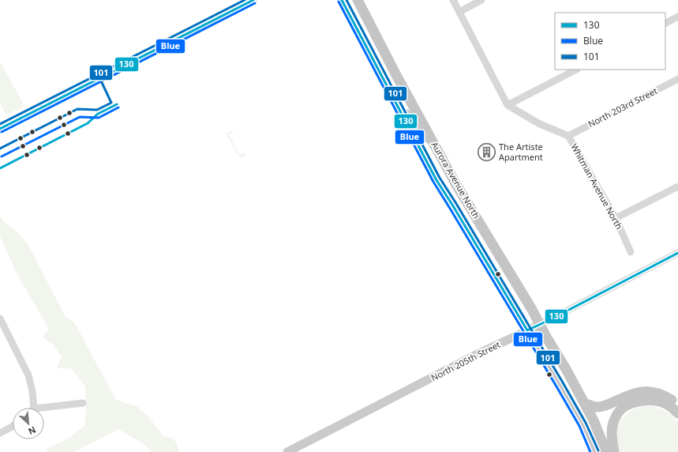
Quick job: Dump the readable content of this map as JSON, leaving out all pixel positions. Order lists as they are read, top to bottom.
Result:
{
  "streets": {
    "highway": ["Aurora Avenue North"],
    "main road": ["North 205th Street"],
    "street": ["North 203rd Street", "Whitman Avenue North"]
  },
  "crossings": [
    ["North 203rd Street", "Whitman Avenue North"],
    ["Aurora Avenue North", "North 205th Street"]
  ],
  "places": {
    "building": ["The Artiste Apartment"]
  },
  "lines": ["transit line 130", "transit line 101", "transit line Blue"],
  "legend": ["130", "Blue", "101"],
  "north": "bottom right"
}
